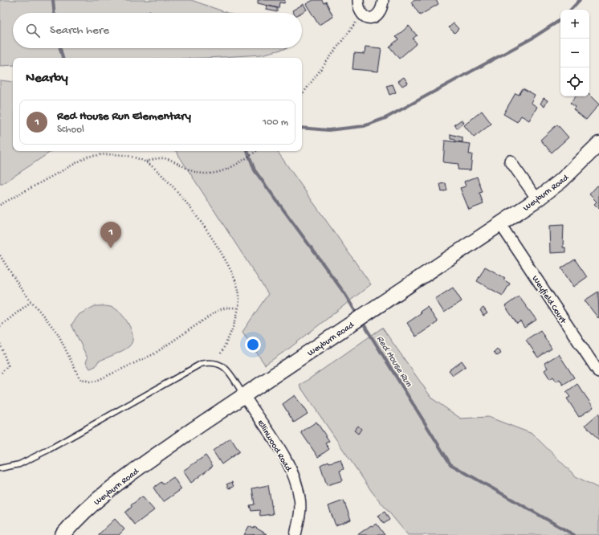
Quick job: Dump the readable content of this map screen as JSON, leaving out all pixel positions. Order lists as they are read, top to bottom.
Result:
{
  "streets": {
    "street": ["Weyburn Road", "Weyfield Court", "Ellinwood Road"]
  },
  "crossings": [
    ["Weyburn Road", "Weyfield Court"],
    ["Weyburn Road", "Ellinwood Road"]
  ],
  "water": ["Red House Run"],
  "page": {
    "map_buttons": ["+", "−"],
    "search": "Search here",
    "heading": "Nearby",
    "list": [
      {
        "mark": "1",
        "name": "Red House Run Elementary",
        "note": "School",
        "value": "100 m"
      }
    ],
    "pins": "1"
  }
}
